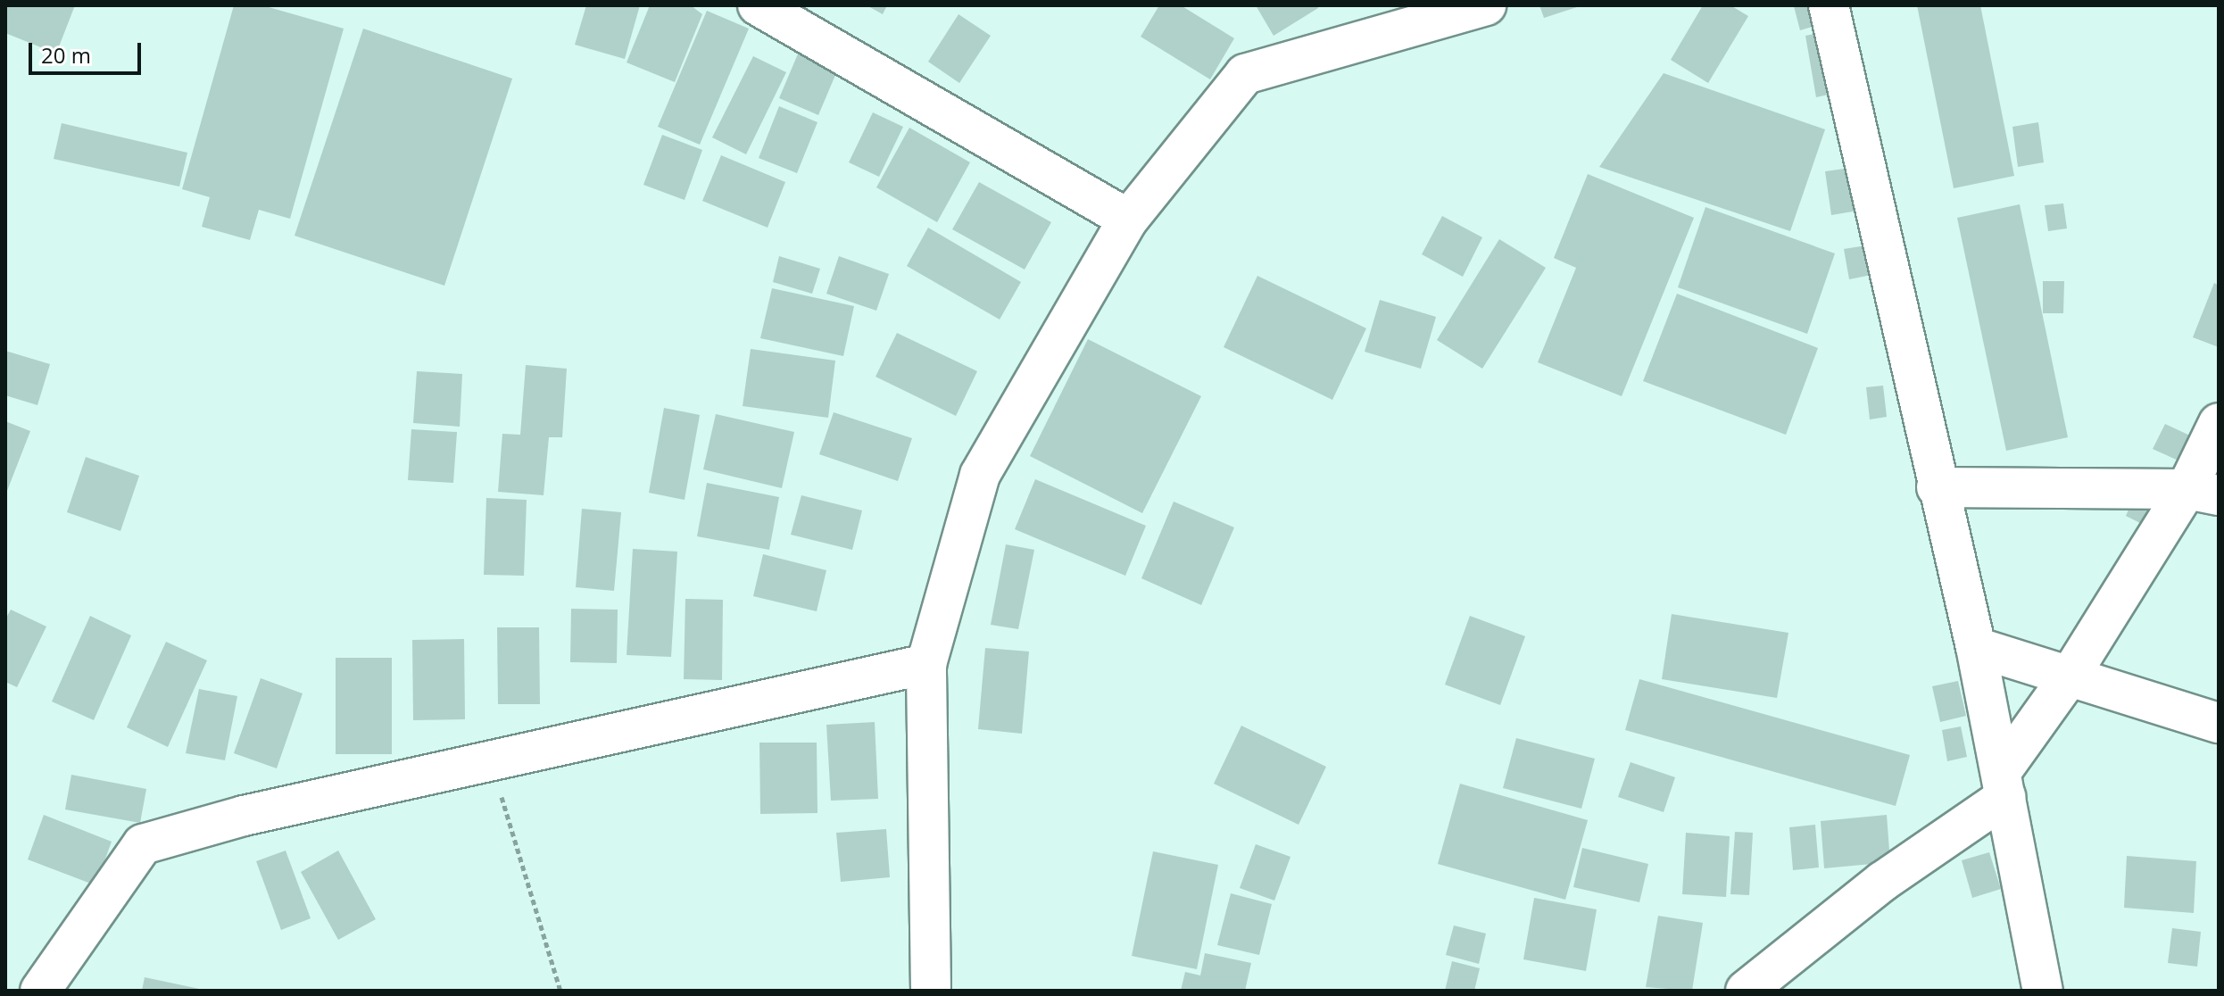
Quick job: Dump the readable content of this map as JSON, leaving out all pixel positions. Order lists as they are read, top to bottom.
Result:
{
  "scale_bar": "20 m"
}
